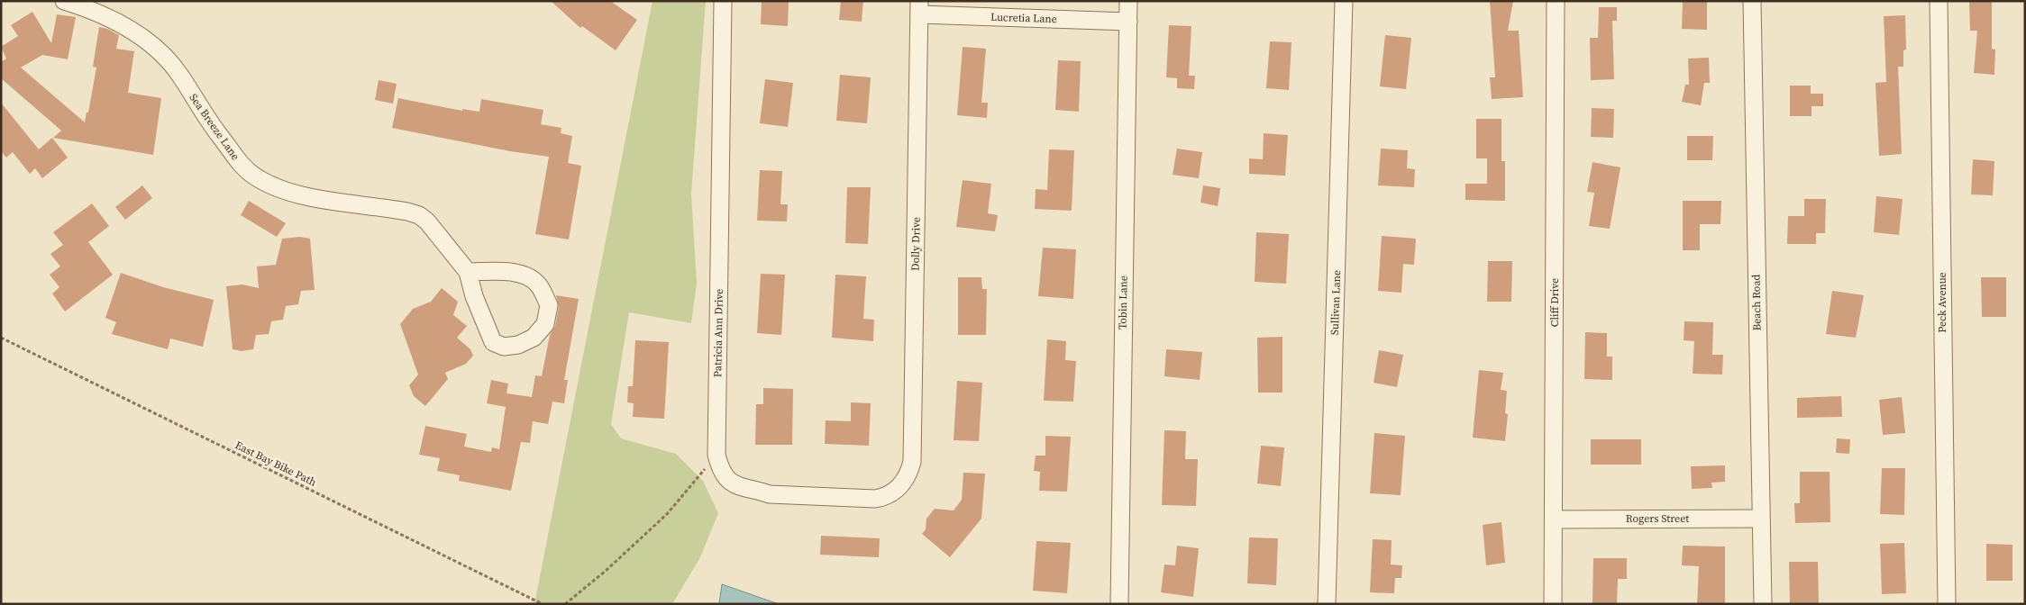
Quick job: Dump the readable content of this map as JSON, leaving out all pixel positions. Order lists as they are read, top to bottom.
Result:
{
  "streets": {
    "street": [
      "Lucretia Lane",
      "Sea Breeze Lane",
      "Dolly Drive",
      "Tobin Lane",
      "Sullivan Lane",
      "Cliff Drive",
      "Beach Road",
      "Peck Avenue",
      "Patricia Ann Drive",
      "Rogers Street"
    ],
    "path": ["East Bay Bike Path"]
  },
  "crossings": [
    ["Lucretia Lane", "Dolly Drive"],
    ["Lucretia Lane", "Tobin Lane"],
    ["Dolly Drive", "Patricia Ann Drive"],
    ["Cliff Drive", "Rogers Street"],
    ["Beach Road", "Rogers Street"]
  ]
}
